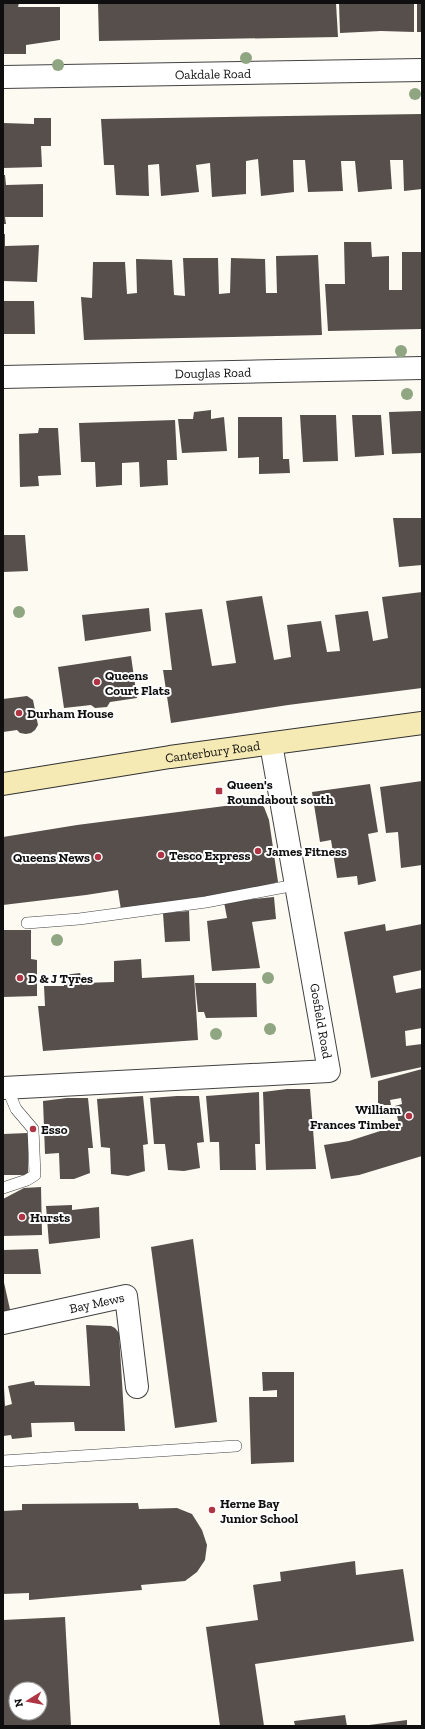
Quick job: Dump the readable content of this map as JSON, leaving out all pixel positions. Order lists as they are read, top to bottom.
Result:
{
  "streets": {
    "main road": ["Canterbury Road"],
    "street": [
      "Oakdale Road",
      "Douglas Road",
      "Gosfield Road",
      "Bay Mews"
    ]
  },
  "crossings": [
    ["Canterbury Road", "Gosfield Road"]
  ],
  "places": {
    "other": [
      "Queens Court Flats",
      "Durham House",
      "James Fitness",
      "Tesco Express",
      "Queens News",
      "D & J Tyres",
      "William Frances Timber",
      "Esso",
      "Hursts",
      "Herne Bay Junior School"
    ],
    "transit": ["Queen's Roundabout south"]
  },
  "north": "left"
}
